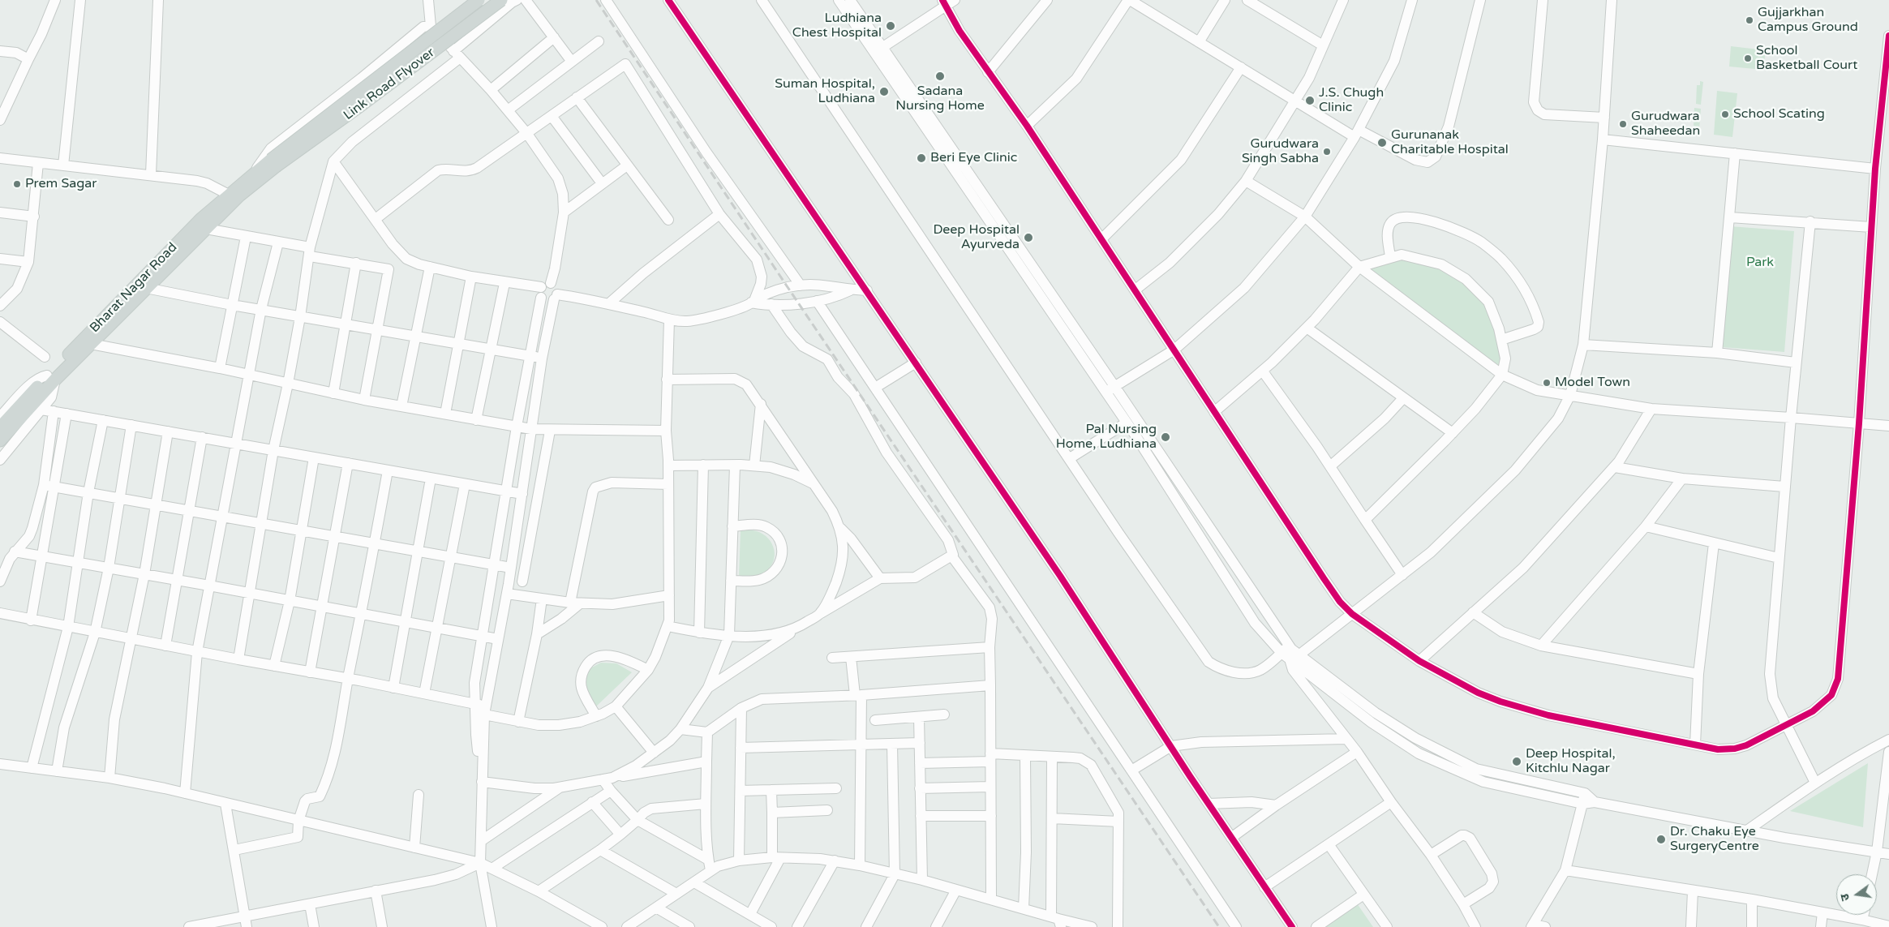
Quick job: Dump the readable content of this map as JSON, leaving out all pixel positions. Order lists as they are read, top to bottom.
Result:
{
  "streets": {
    "main road": ["Link Road Flyover", "Bharat Nagar Road"]
  },
  "crossings": [
    ["Link Road Flyover", "Bharat Nagar Road"]
  ],
  "parks": ["Park"],
  "places": [
    "Gujjarkhan Campus Ground",
    "Ludhiana Chest Hospital",
    "School Basketball Court",
    "Sadana Nursing Home",
    "Suman Hospital, Ludhiana",
    "J.S. Chugh Clinic",
    "School Scating",
    "Gurudwara Shaheedan",
    "Gurunanak Charitable Hospital",
    "Gurudwara Singh Sabha",
    "Beri Eye Clinic",
    "Prem Sagar",
    "Deep Hospital Ayurveda",
    "Model Town",
    "Pal Nursing Home, Ludhiana",
    "Deep Hospital, Kitchlu Nagar",
    "Dr. Chaku Eye SurgeryCentre"
  ],
  "north": "left"
}
